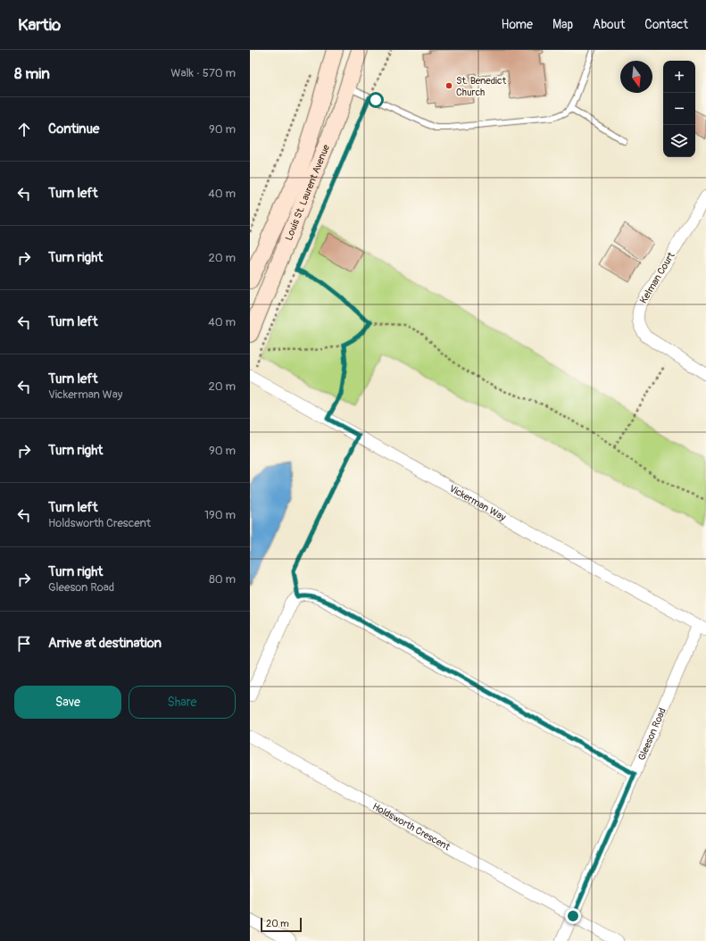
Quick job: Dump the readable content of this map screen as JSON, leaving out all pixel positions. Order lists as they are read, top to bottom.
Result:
{
  "streets": {
    "main road": ["Louis St. Laurent Avenue"],
    "street": [
      "Kelman Court",
      "Vickerman Way",
      "Gleeson Road",
      "Holdsworth Crescent"
    ]
  },
  "crossings": [
    ["Vickerman Way", "Gleeson Road"],
    ["Gleeson Road", "Holdsworth Crescent"]
  ],
  "places": ["St. Benedict Church"],
  "scale_bar": "20 m",
  "north": "bottom",
  "page": {
    "header": "Kartio",
    "nav": [
      "Home",
      "Map",
      "About",
      "Contact"
    ],
    "heading": ["8 min", "Walk · 570 m"],
    "map_buttons": ["+", "−"],
    "list": [
      ["Continue", "90 m"],
      ["Turn left", "40 m"],
      ["Turn right", "20 m"],
      ["Turn left", "40 m"],
      ["Turn left", "Vickerman Way", "20 m"],
      ["Turn right", "90 m"],
      ["Turn left", "Holdsworth Crescent", "190 m"],
      ["Turn right", "Gleeson Road", "80 m"],
      "Arrive at destination"
    ],
    "buttons": ["Save", "Share"],
    "scale": "20 m"
  }
}
